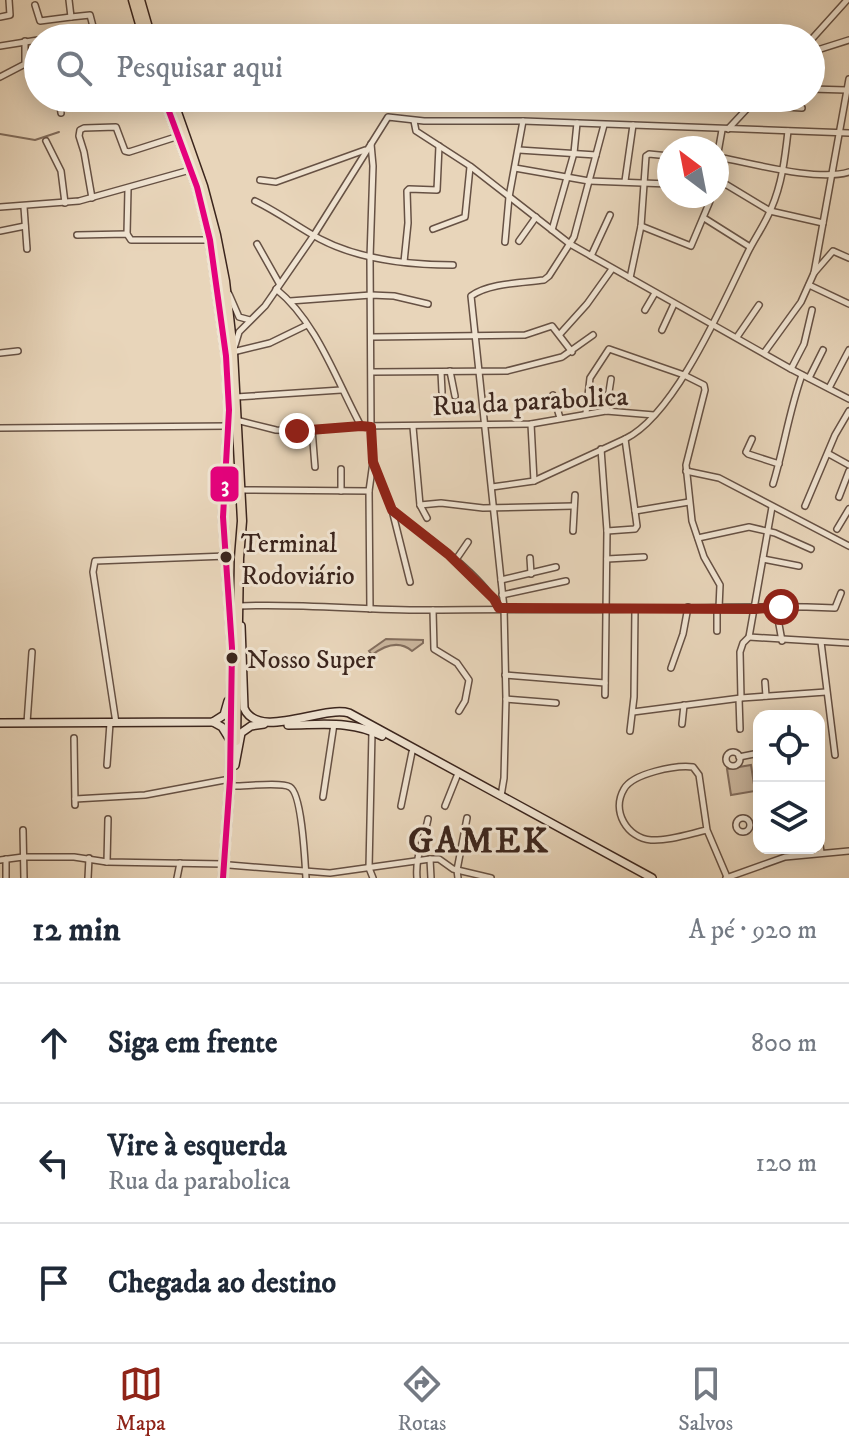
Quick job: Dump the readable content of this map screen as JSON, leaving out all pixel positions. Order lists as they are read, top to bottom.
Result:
{
  "streets": {
    "street": ["Rua da parabolica"]
  },
  "districts": ["GAMEK"],
  "places": ["Terminal Rodoviário", "Nosso Super"],
  "lines": ["transit line 3"],
  "north": "top left",
  "page": {
    "search": "Pesquisar aqui",
    "heading": ["12 min", "A pé · 920 m"],
    "list": [
      ["Siga em frente", "800 m"],
      ["Vire à esquerda", "Rua da parabolica", "120 m"],
      "Chegada ao destino"
    ],
    "nav": ["Mapa", "Rotas", "Salvos"]
  }
}
